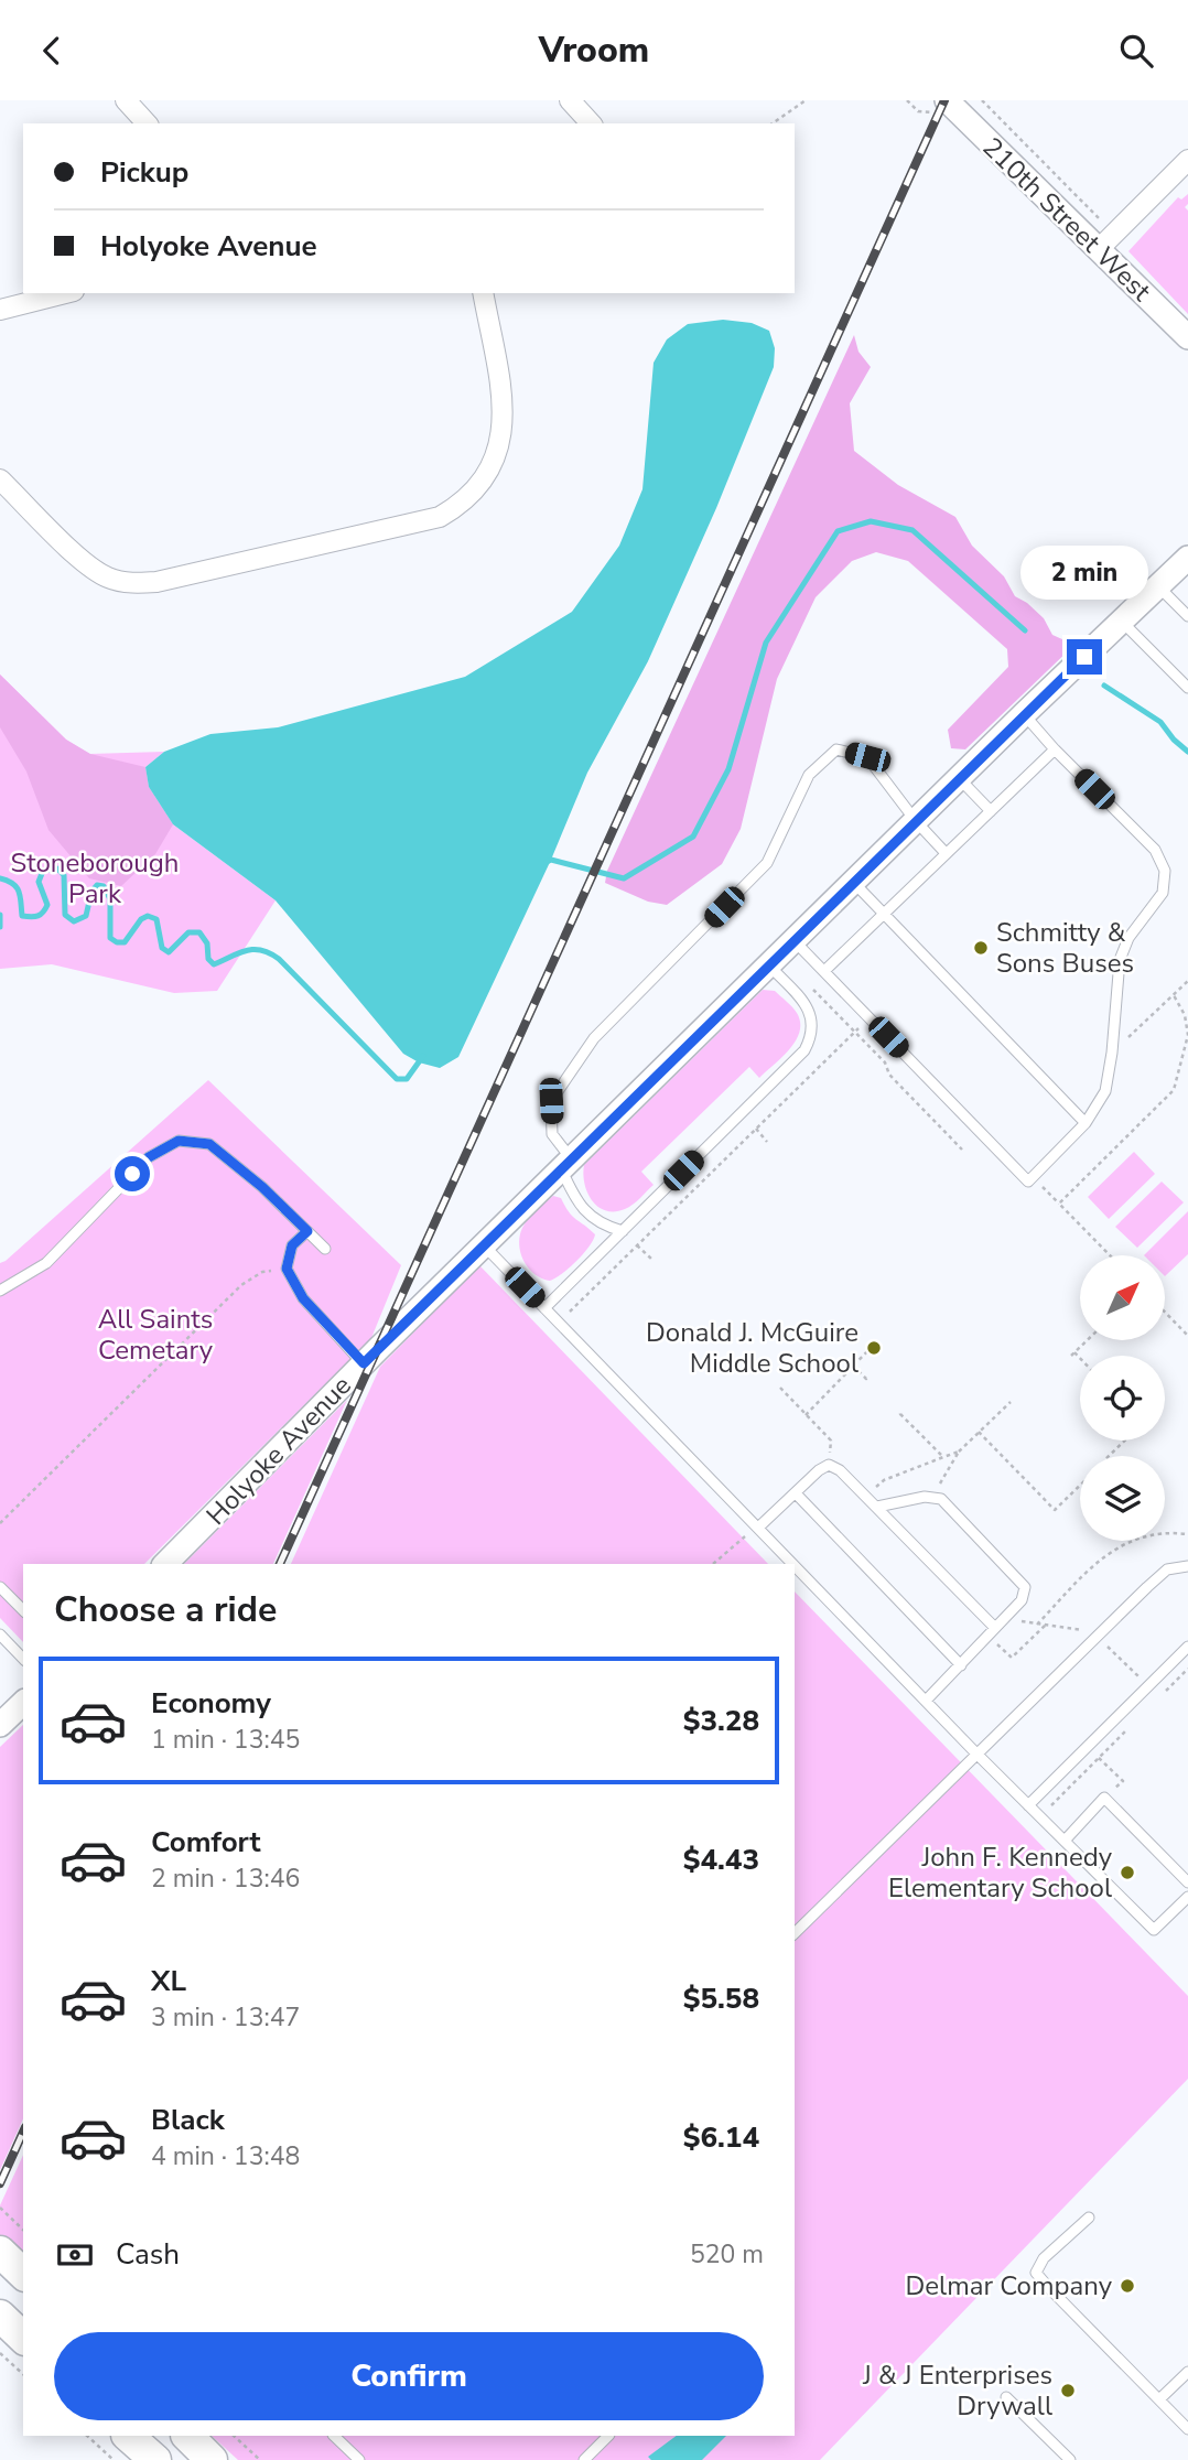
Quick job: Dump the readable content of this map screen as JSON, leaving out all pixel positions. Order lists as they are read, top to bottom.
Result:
{
  "streets": {
    "street": ["210th Street West", "Holyoke Avenue"]
  },
  "parks": ["Stoneborough Park", "All Saints Cemetary"],
  "places": [
    "Schmitty & Sons Buses",
    "Donald J. McGuire Middle School",
    "John F. Kennedy Elementary School",
    "Delmar Company",
    "J & J Enterprises Drywall"
  ],
  "north": "top right",
  "page": {
    "header": "Vroom",
    "banner": ["Pickup", "Holyoke Avenue"],
    "bubble": "2 min",
    "heading": "Choose a ride",
    "list": [
      {
        "name": "Economy",
        "note": "1 min · 13:45",
        "value": "$3.28"
      },
      {
        "name": "Comfort",
        "note": "2 min · 13:46",
        "value": "$4.43"
      },
      {
        "name": "XL",
        "note": "3 min · 13:47",
        "value": "$5.58"
      },
      {
        "name": "Black",
        "note": "4 min · 13:48",
        "value": "$6.14"
      }
    ],
    "pay": ["Cash", "520 m"],
    "buttons": "Confirm"
  }
}
